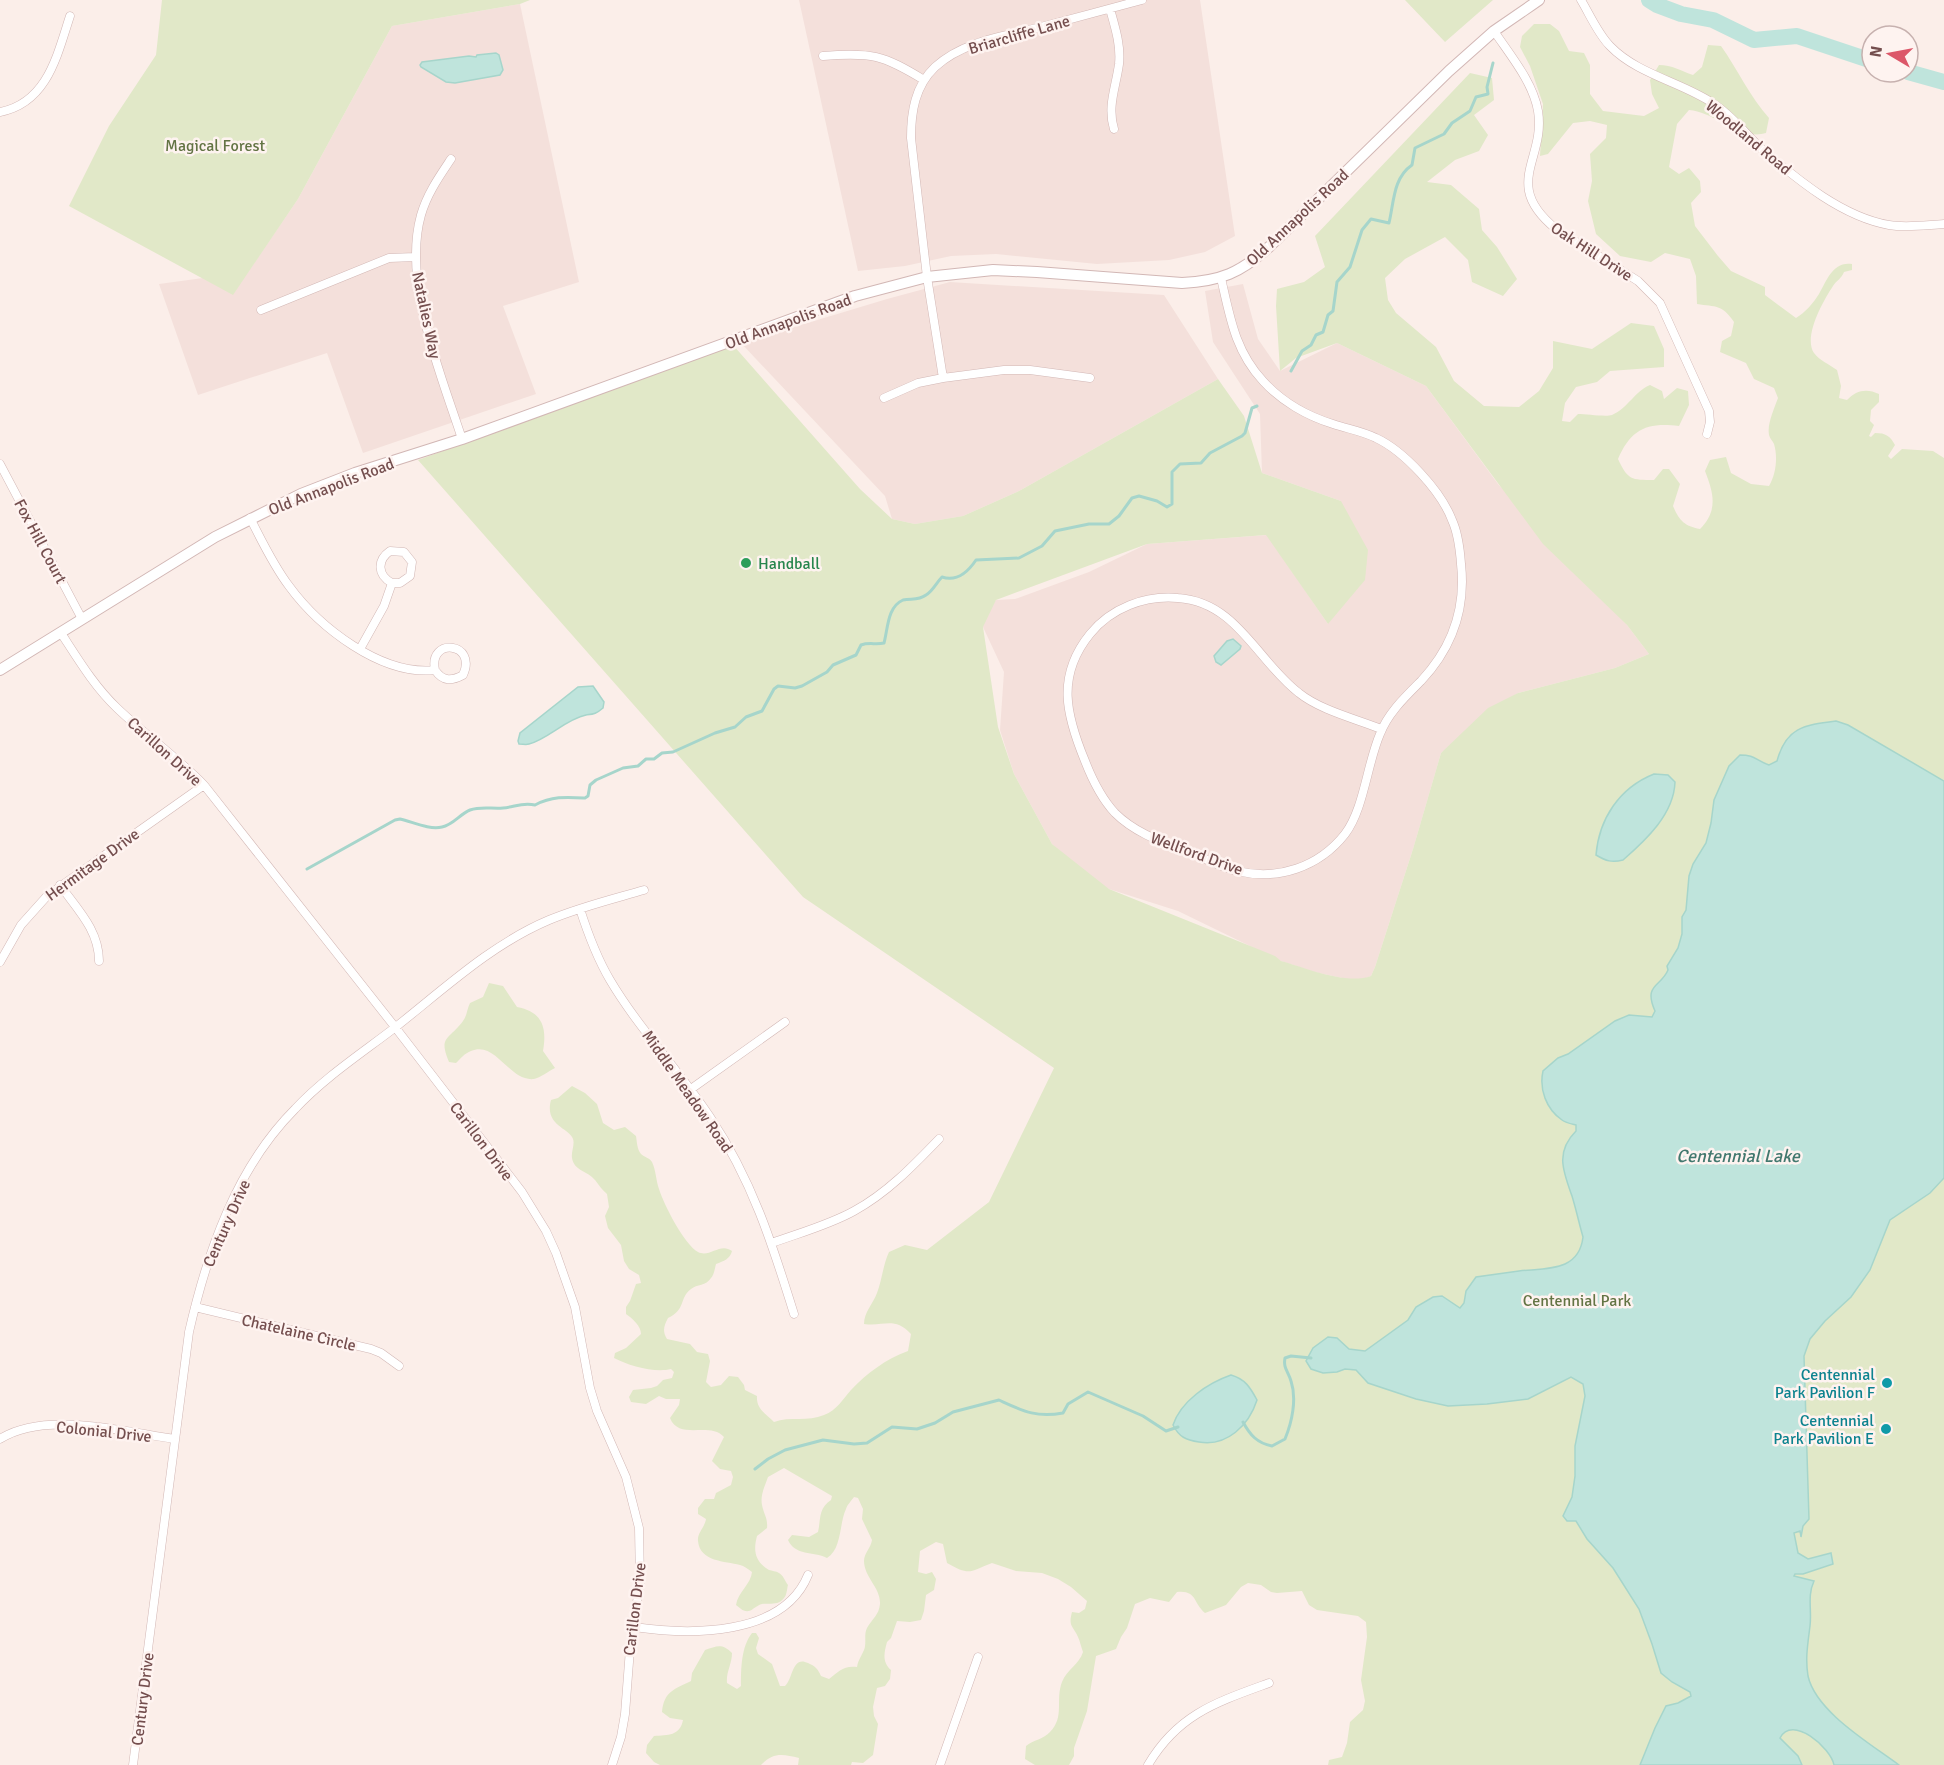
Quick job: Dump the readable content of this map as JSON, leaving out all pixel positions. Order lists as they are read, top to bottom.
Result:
{
  "streets": {
    "street": [
      "Briarcliffe Lane",
      "Woodland Road",
      "Old Annapolis Road",
      "Oak Hill Drive",
      "Natalies Way",
      "Fox Hill Court",
      "Carillon Drive",
      "Wellford Drive",
      "Hermitage Drive",
      "Middle Meadow Road",
      "Century Drive",
      "Chatelaine Circle",
      "Colonial Drive"
    ]
  },
  "crossings": [
    ["Briarcliffe Lane", "Old Annapolis Road"],
    ["Old Annapolis Road", "Oak Hill Drive"],
    ["Old Annapolis Road", "Natalies Way"],
    ["Old Annapolis Road", "Fox Hill Court"],
    ["Old Annapolis Road", "Carillon Drive"],
    ["Old Annapolis Road", "Wellford Drive"],
    ["Carillon Drive", "Hermitage Drive"],
    ["Carillon Drive", "Century Drive"],
    ["Middle Meadow Road", "Century Drive"],
    ["Century Drive", "Chatelaine Circle"],
    ["Century Drive", "Colonial Drive"]
  ],
  "water": ["Centennial Lake"],
  "parks": ["Magical Forest", "Centennial Park"],
  "places": ["Handball", "Centennial Park Pavilion F", "Centennial Park Pavilion E"],
  "north": "left"
}
